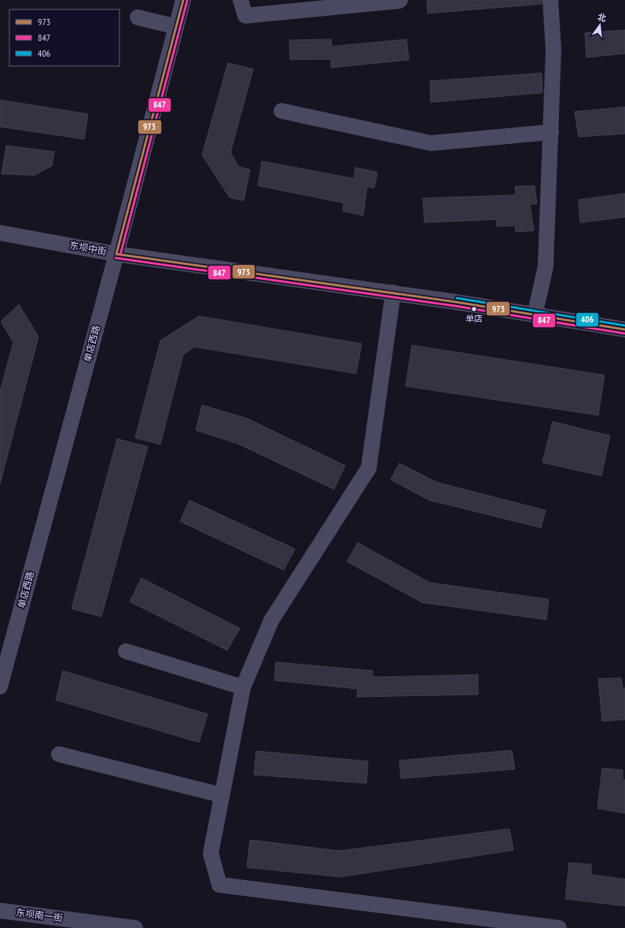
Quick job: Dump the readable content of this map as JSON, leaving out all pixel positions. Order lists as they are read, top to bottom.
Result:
{
  "streets": {
    "street": ["东坝中街", "单店西路", "东坝南一街"]
  },
  "crossings": [
    ["东坝中街", "单店西路"]
  ],
  "places": ["单店"],
  "lines": ["transit line 973", "transit line 847", "transit line 406"],
  "legend": ["973", "847", "406"],
  "north": "top"
}
